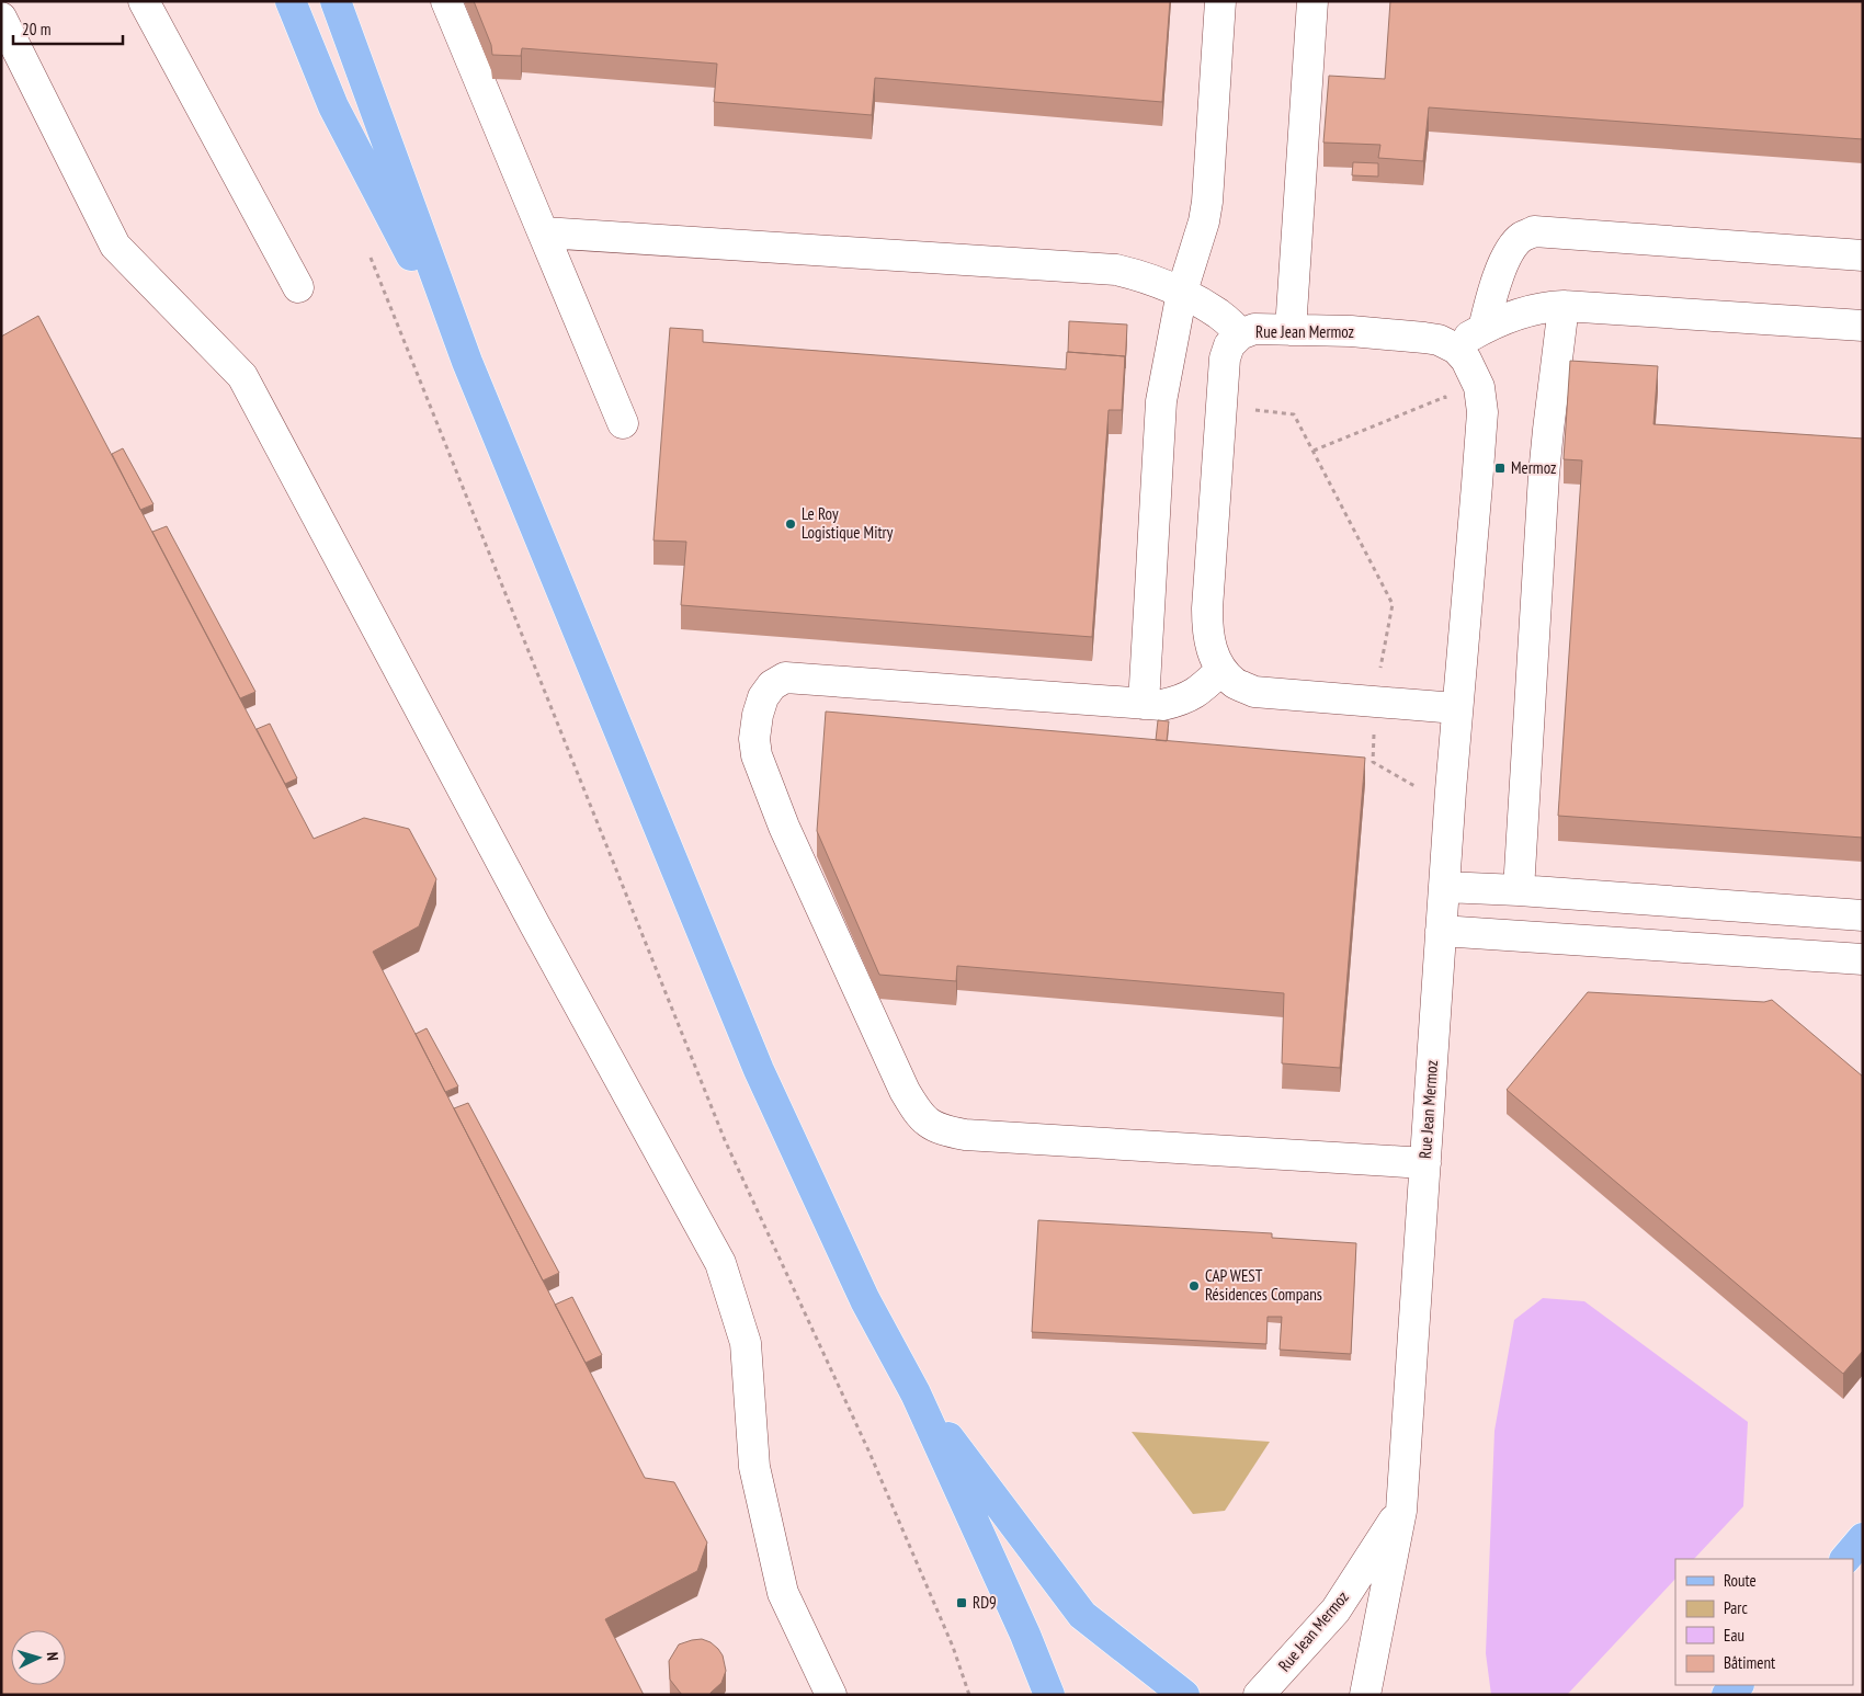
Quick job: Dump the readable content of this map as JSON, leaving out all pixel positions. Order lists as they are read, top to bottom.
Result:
{
  "streets": {
    "street": ["Rue Jean Mermoz"]
  },
  "places": {
    "transit": ["Mermoz", "RD9"],
    "other": ["Le Roy Logistique Mitry", "CAP WEST Résidences Compans"]
  },
  "legend": [
    "Route",
    "Parc",
    "Eau",
    "Bâtiment"
  ],
  "scale_bar": "20 m",
  "north": "right"
}
